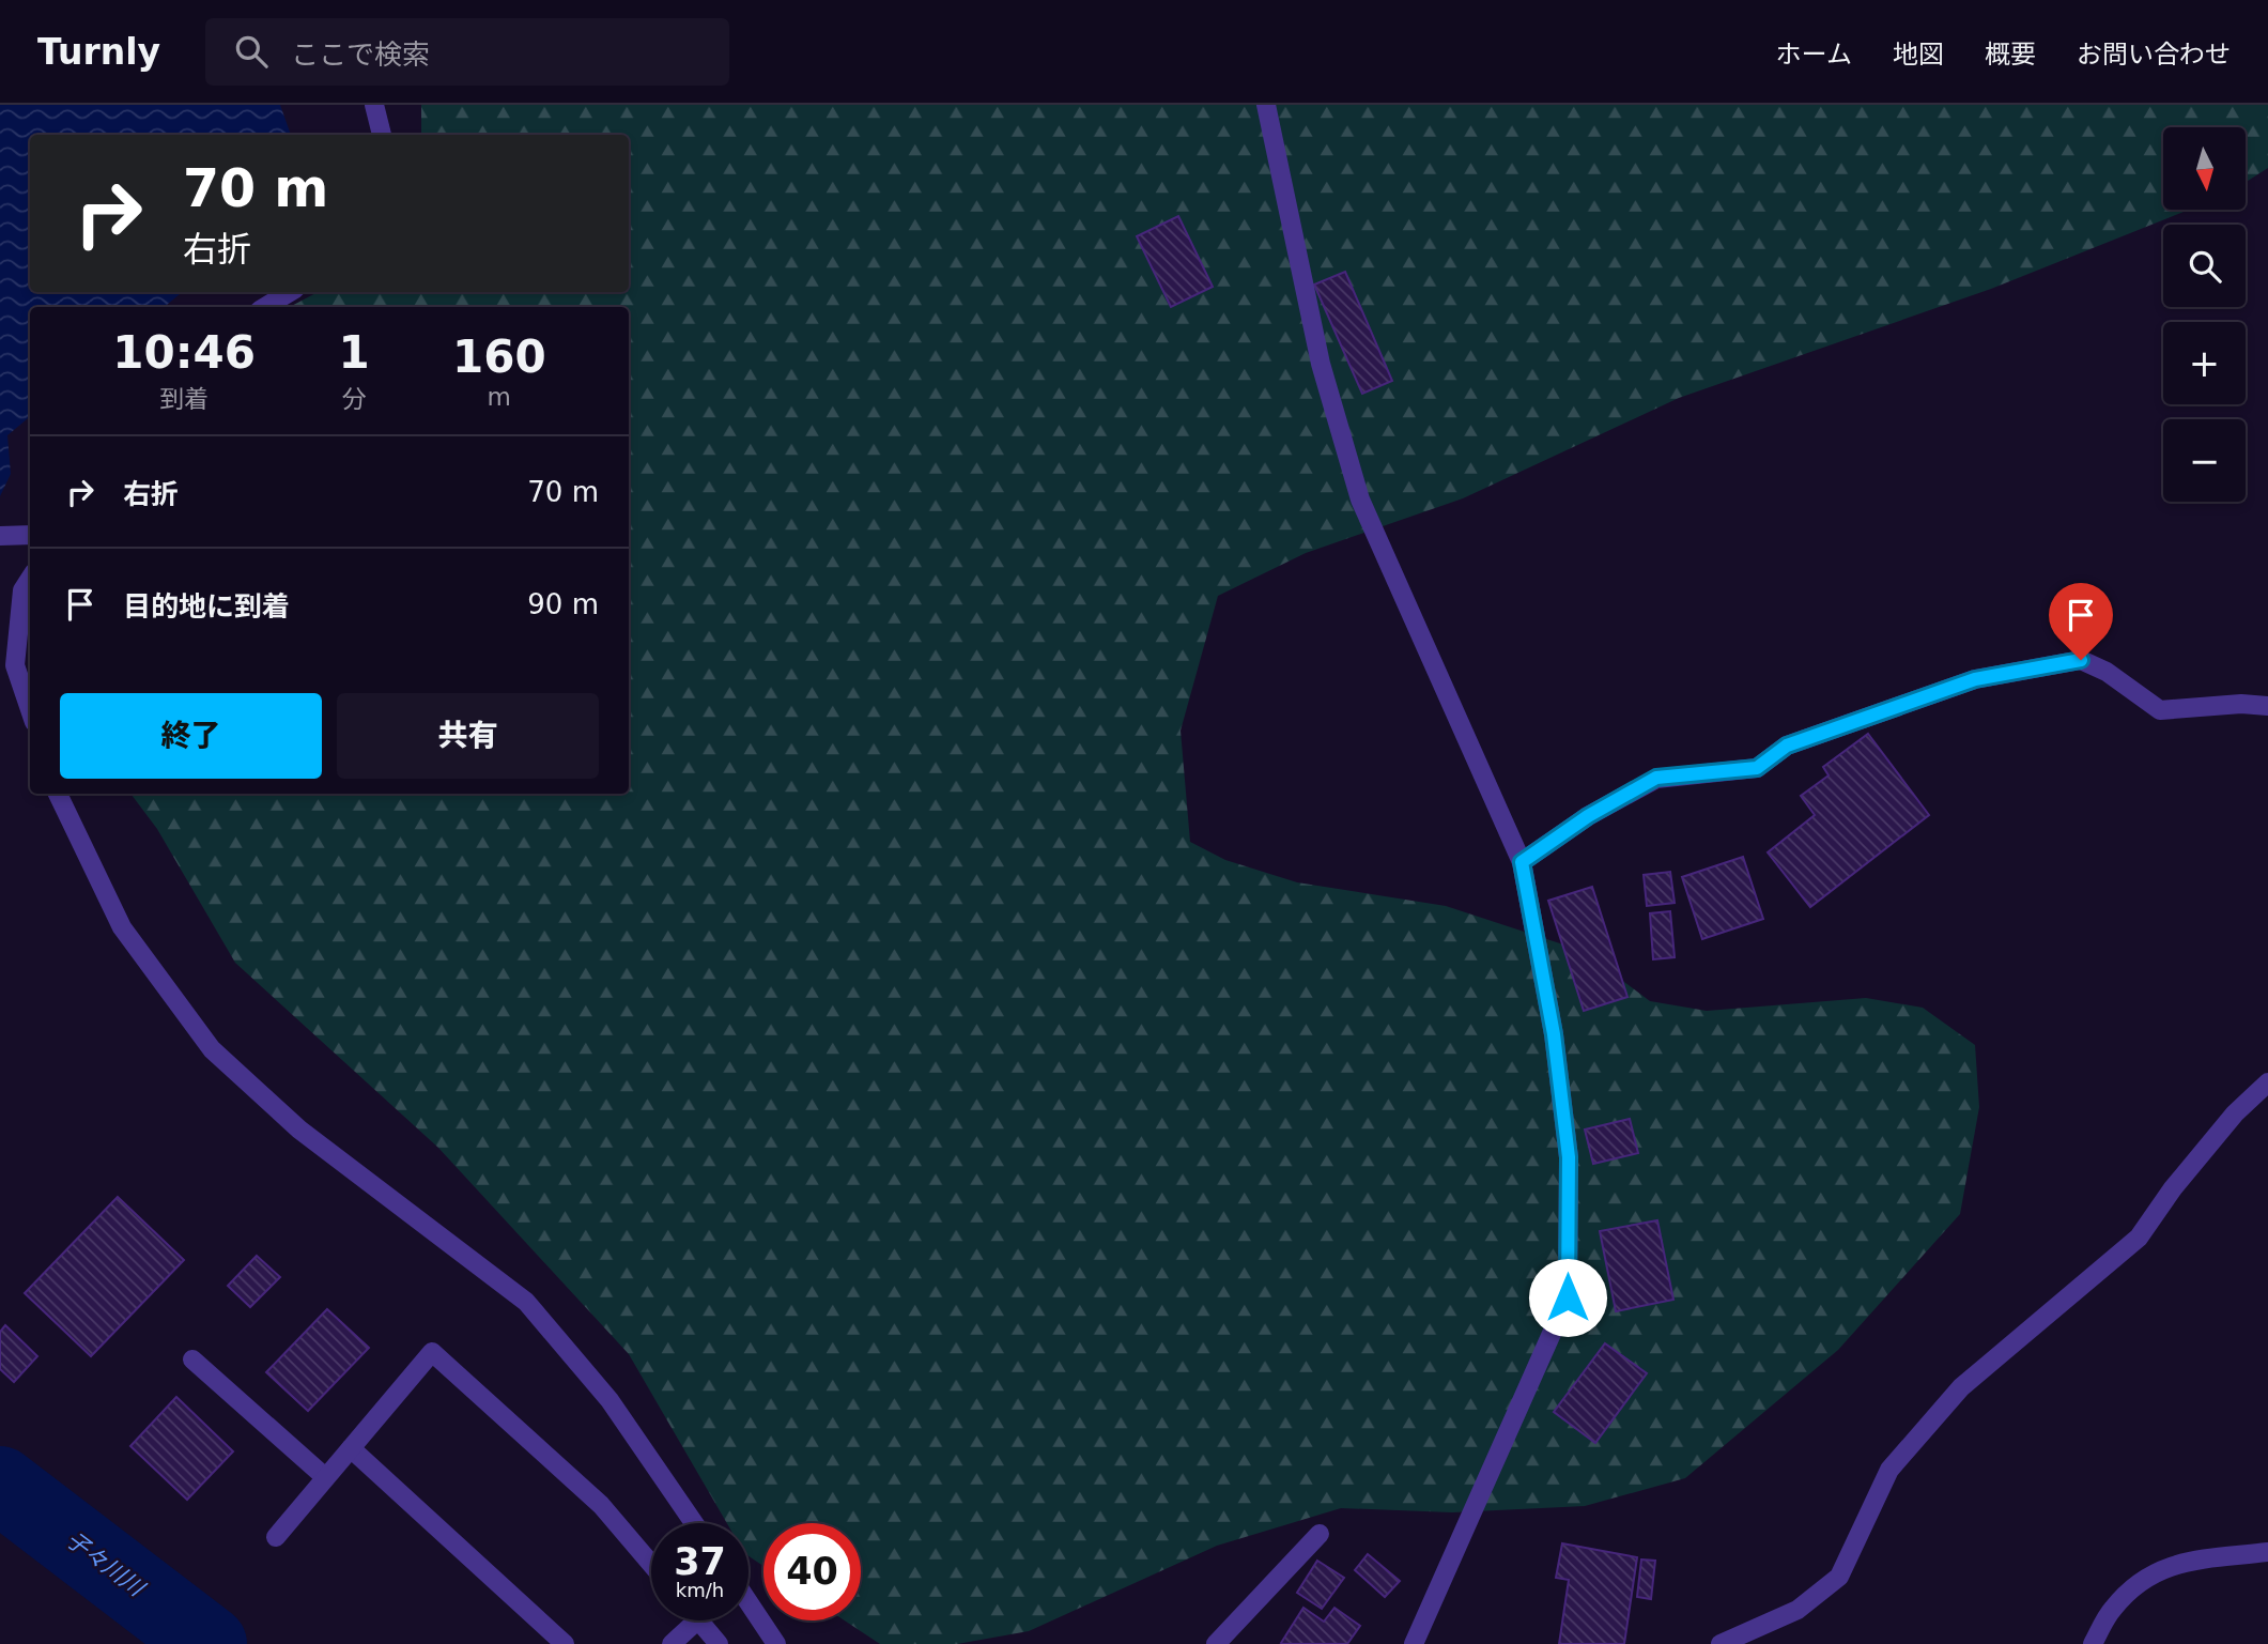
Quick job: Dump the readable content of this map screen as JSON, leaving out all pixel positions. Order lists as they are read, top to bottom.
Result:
{
  "water": ["子々川川"],
  "north": "bottom",
  "page": {
    "header": "Turnly",
    "search": "ここで検索",
    "nav": [
      "ホーム",
      "地図",
      "概要",
      "お問い合わせ"
    ],
    "map_buttons": ["+", "−"],
    "turn": ["70 m", "右折"],
    "eta": [
      "10:46",
      "到着",
      "1",
      "分",
      "160",
      "m"
    ],
    "list": [
      {
        "name": "右折",
        "value": "70 m"
      },
      {
        "name": "目的地に到着",
        "value": "90 m"
      }
    ],
    "buttons": ["終了", "共有"],
    "speed": "37 km/h",
    "limit": "40"
  }
}
